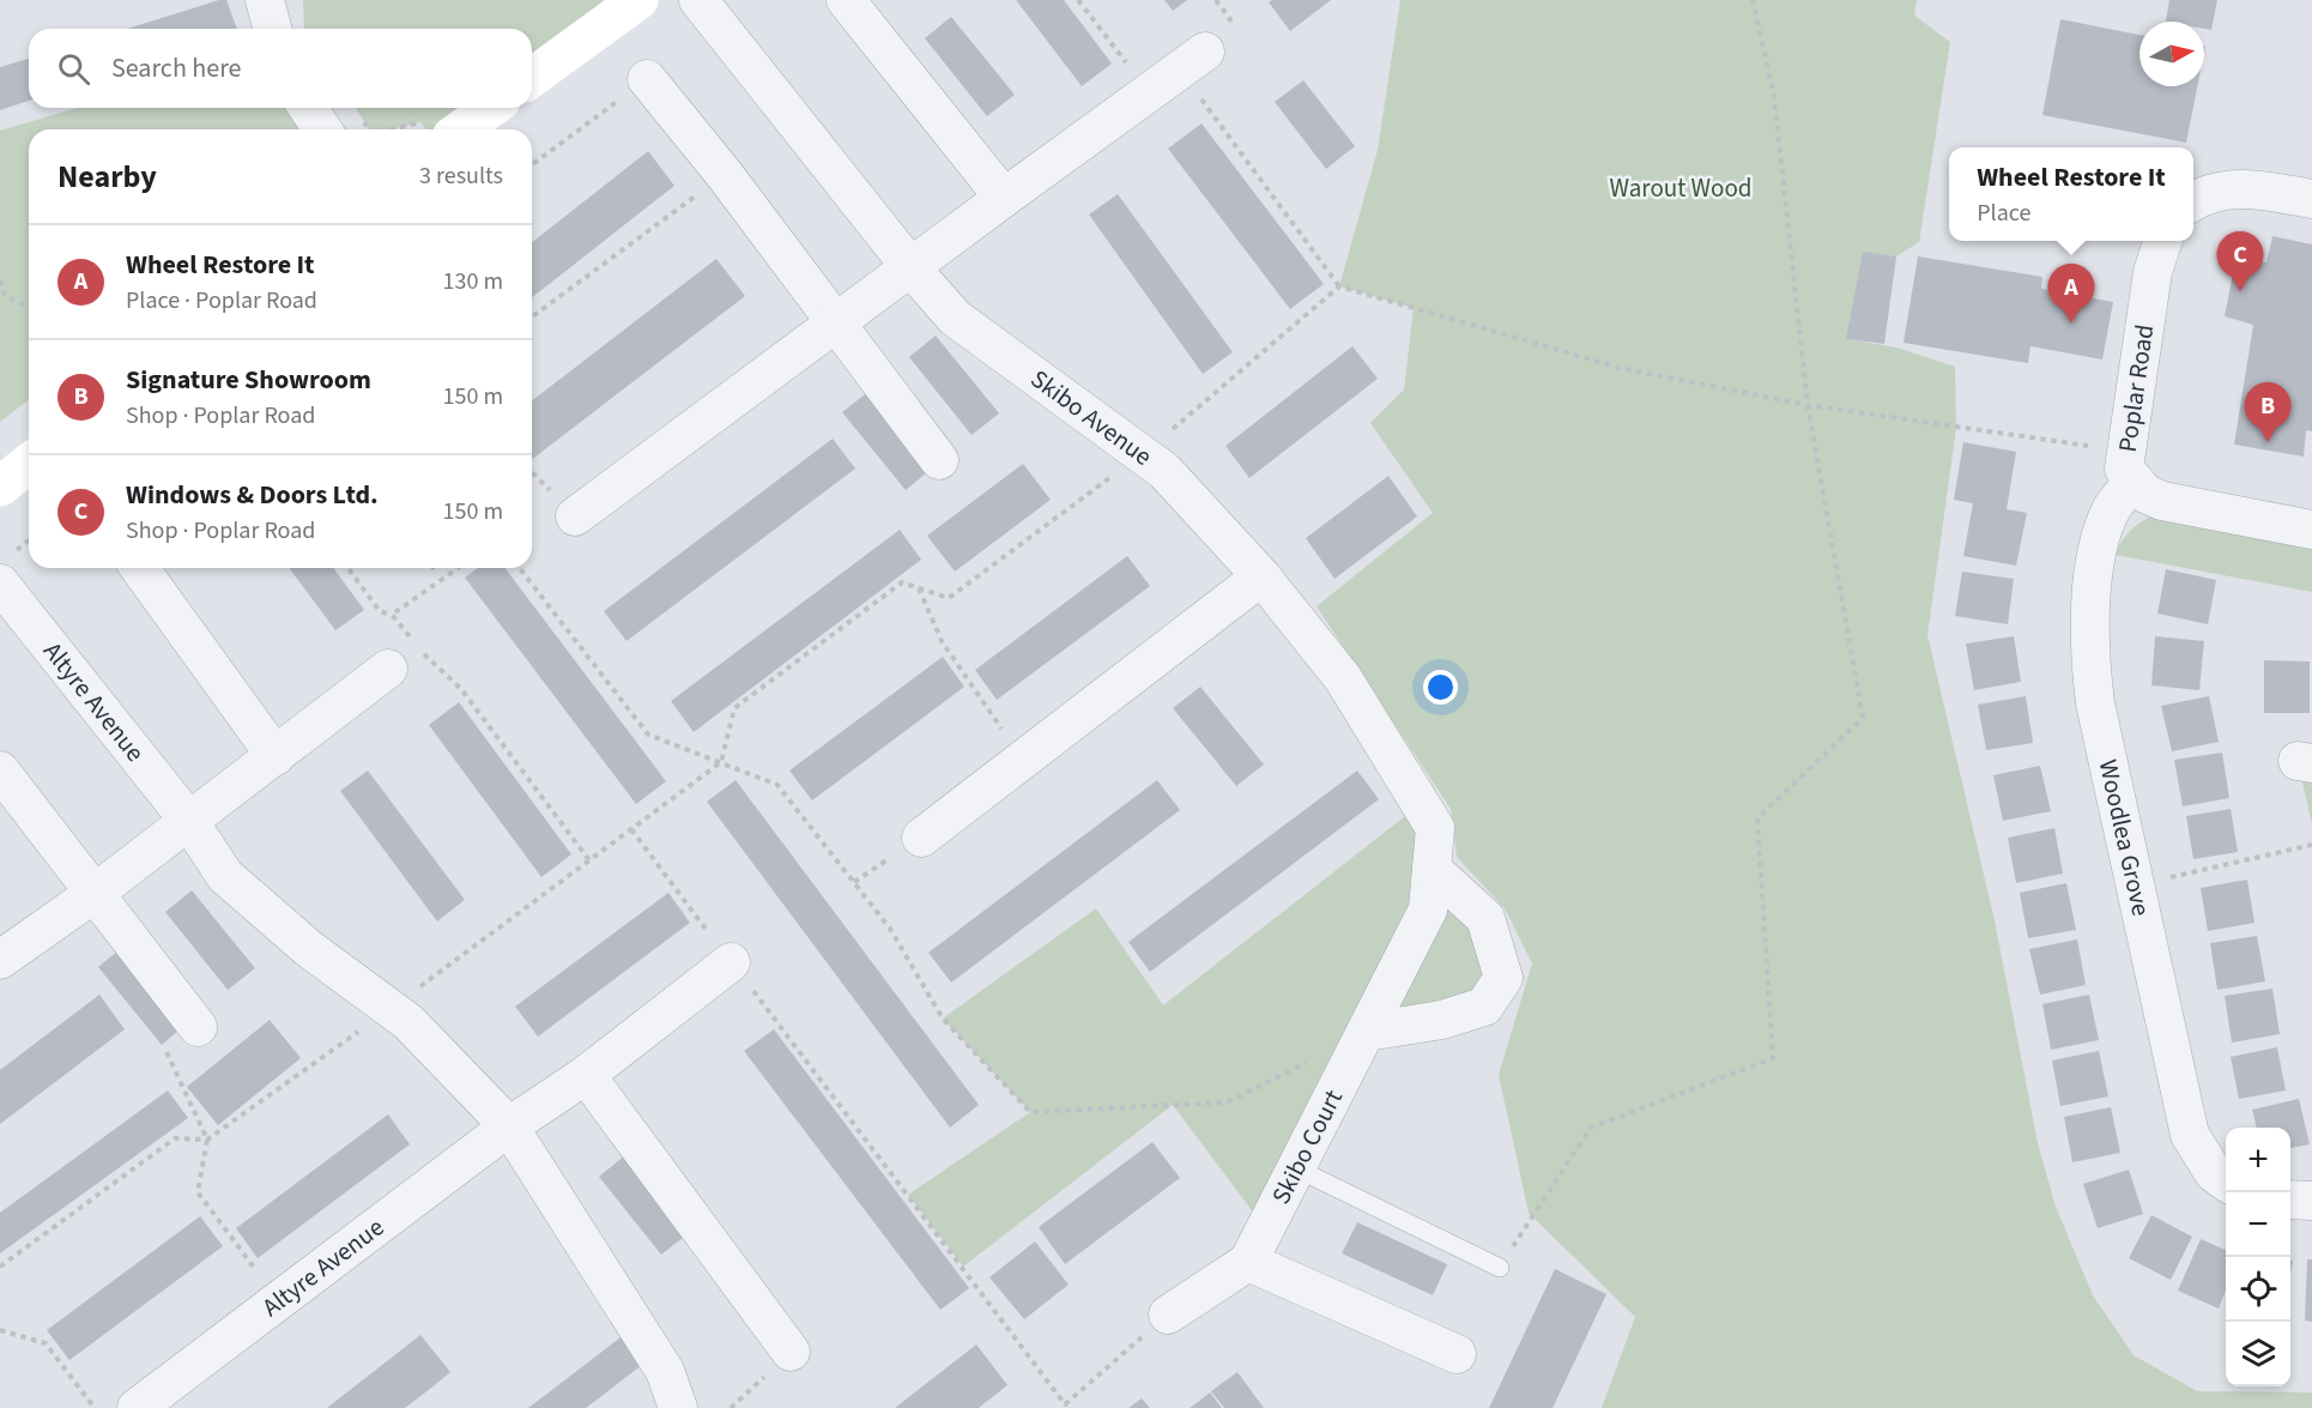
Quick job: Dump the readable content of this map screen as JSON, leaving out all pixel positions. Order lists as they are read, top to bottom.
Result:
{
  "streets": {
    "street": [
      "Poplar Road",
      "Skibo Avenue",
      "Altyre Avenue",
      "Woodlea Grove",
      "Skibo Court"
    ]
  },
  "crossings": [
    ["Poplar Road", "Woodlea Grove"],
    ["Skibo Avenue", "Skibo Court"]
  ],
  "parks": ["Warout Wood"],
  "north": "right",
  "page": {
    "search": "Search here",
    "heading": ["Nearby", "3 results"],
    "popup": ["Wheel Restore It", "Place"],
    "list": [
      {
        "mark": "A",
        "name": "Wheel Restore It",
        "note": "Place · Poplar Road",
        "value": "130 m"
      },
      {
        "mark": "B",
        "name": "Signature Showroom",
        "note": "Shop · Poplar Road",
        "value": "150 m"
      },
      {
        "mark": "C",
        "name": "Windows & Doors Ltd.",
        "note": "Shop · Poplar Road",
        "value": "150 m"
      }
    ],
    "pins": ["C", "A", "B"],
    "map_buttons": ["+", "−"]
  }
}
